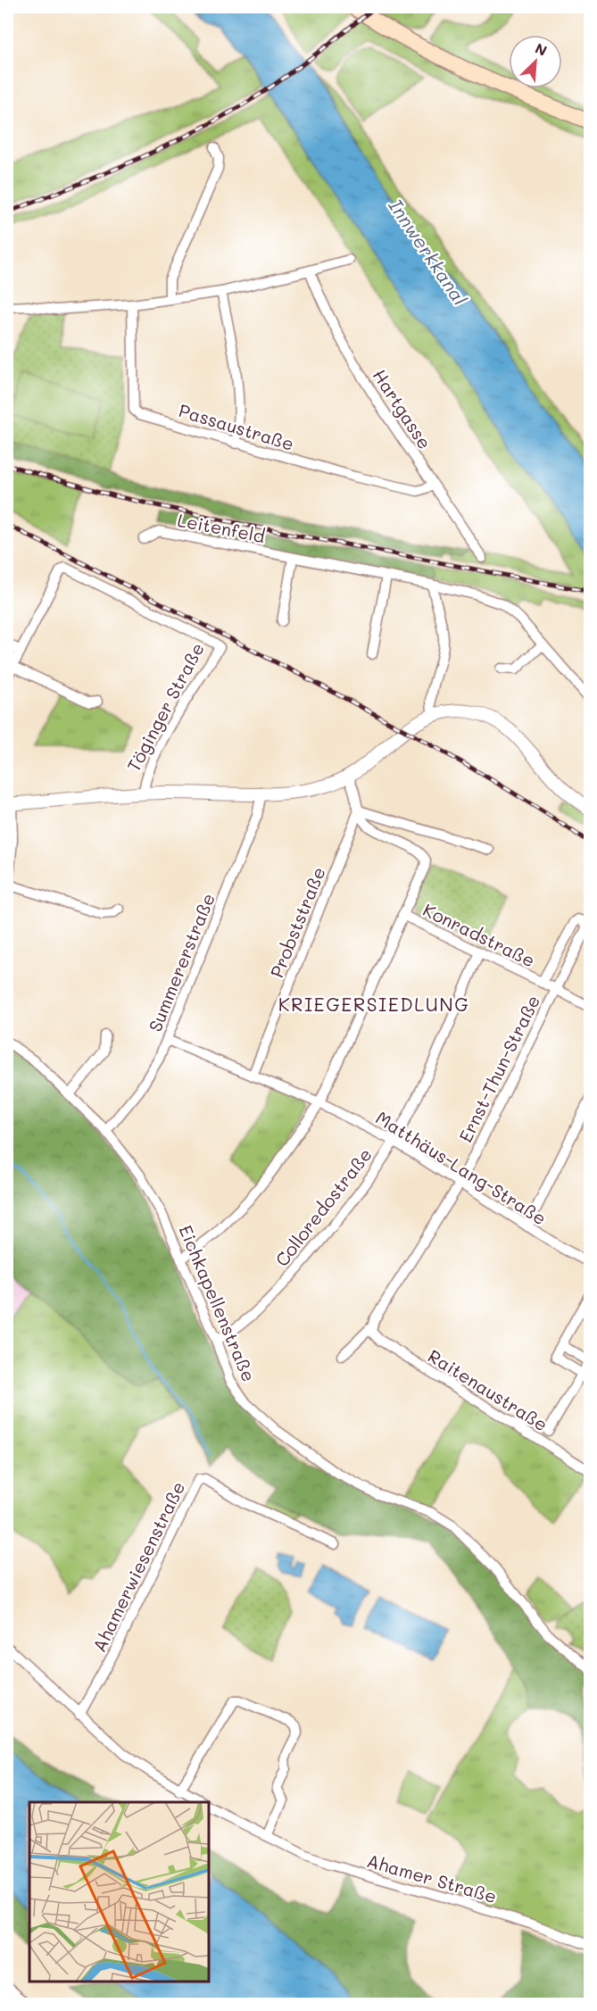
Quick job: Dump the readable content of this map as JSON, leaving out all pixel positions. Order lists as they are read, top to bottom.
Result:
{
  "streets": {
    "street": [
      "Hartgasse",
      "Passaustraße",
      "Leitenfeld",
      "Töginger Straße",
      "Probststraße",
      "Konradstraße",
      "Summererstraße",
      "Ernst-Thun-Straße",
      "Matthäus-Lang-Straße",
      "Colloredostraße",
      "Eichkapellenstraße",
      "Raitenaustraße",
      "Ahamerwiesenstraße",
      "Ahamer Straße"
    ]
  },
  "crossings": [
    ["Hartgasse", "Passaustraße"],
    ["Töginger Straße", "Summererstraße"],
    ["Probststraße", "Matthäus-Lang-Straße"],
    ["Konradstraße", "Ernst-Thun-Straße"],
    ["Konradstraße", "Colloredostraße"],
    ["Summererstraße", "Matthäus-Lang-Straße"],
    ["Summererstraße", "Eichkapellenstraße"],
    ["Ernst-Thun-Straße", "Matthäus-Lang-Straße"],
    ["Ernst-Thun-Straße", "Raitenaustraße"],
    ["Matthäus-Lang-Straße", "Colloredostraße"],
    ["Colloredostraße", "Eichkapellenstraße"]
  ],
  "districts": ["KRIEGERSIEDLUNG"],
  "water": ["Innwerkkanal"],
  "north": "top right"
}
